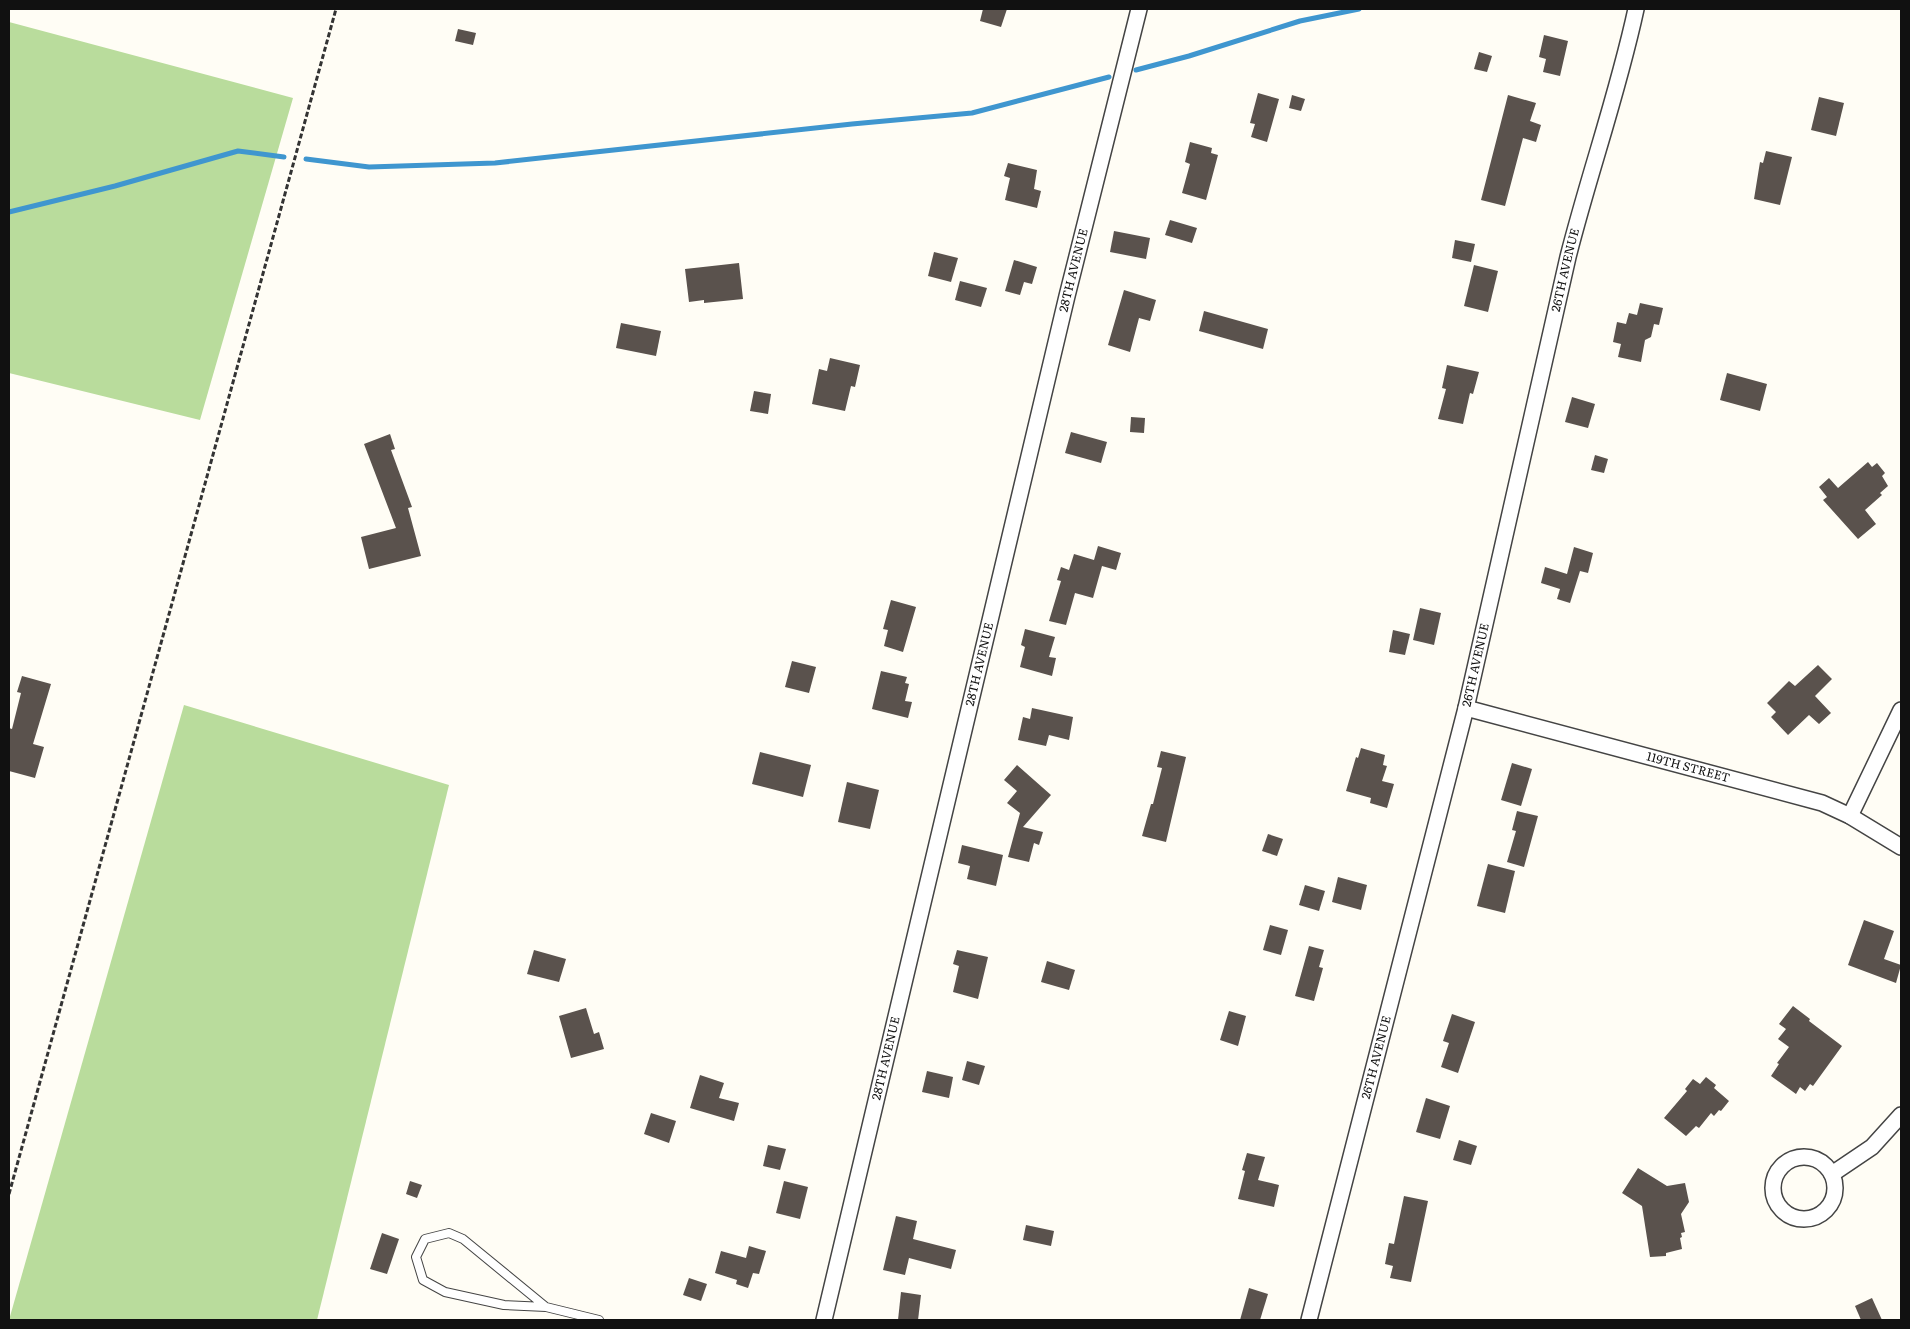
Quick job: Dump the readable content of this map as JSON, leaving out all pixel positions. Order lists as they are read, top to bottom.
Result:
{
  "streets": {
    "street": ["28TH AVENUE", "26TH AVENUE", "119TH STREET"]
  },
  "crossings": [
    ["26TH AVENUE", "119TH STREET"]
  ]
}
